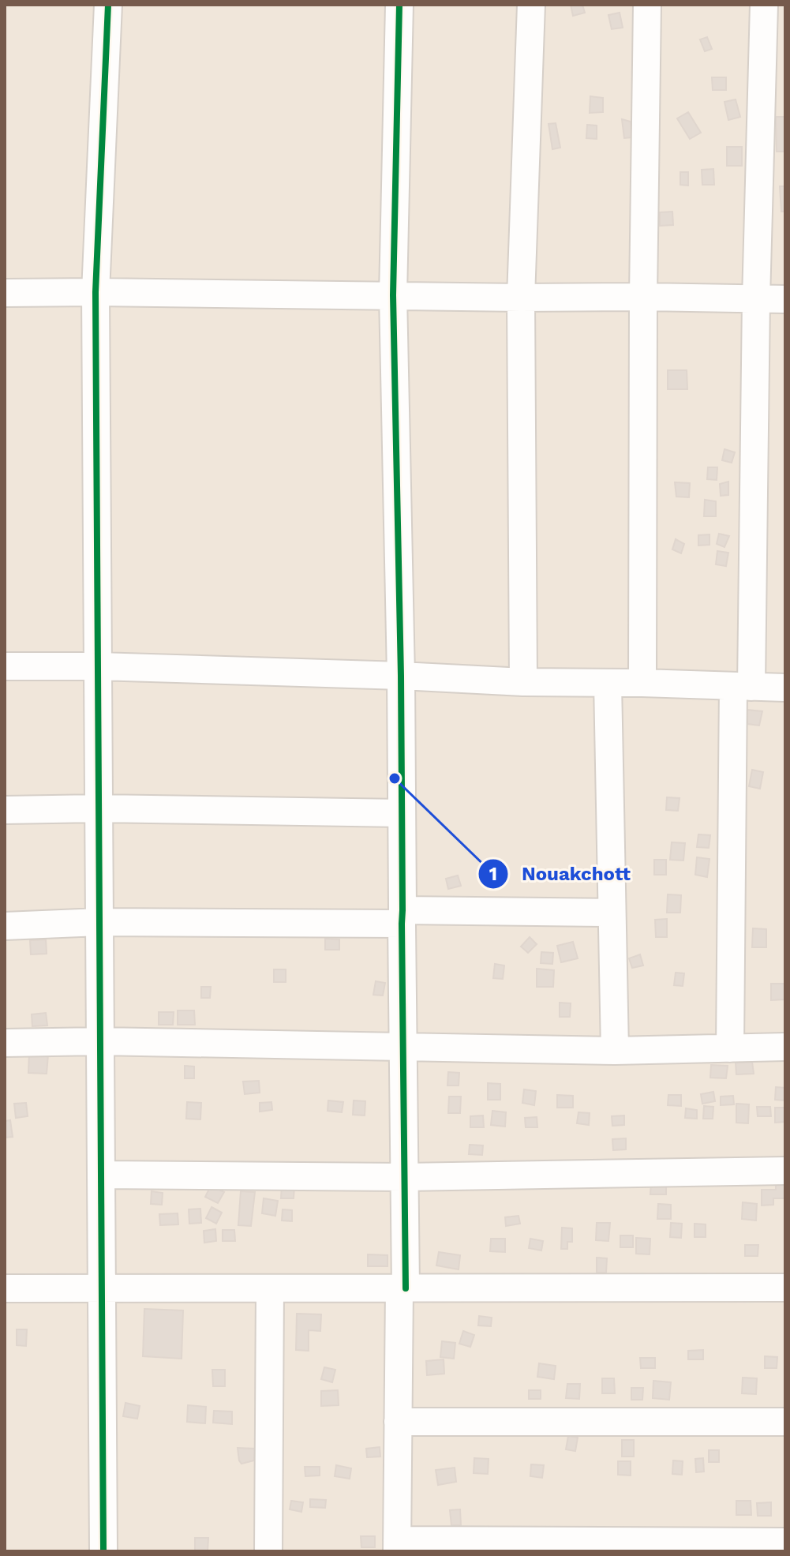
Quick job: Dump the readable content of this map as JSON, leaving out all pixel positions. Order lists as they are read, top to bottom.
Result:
{
  "places": ["Nouakchott"]
}
